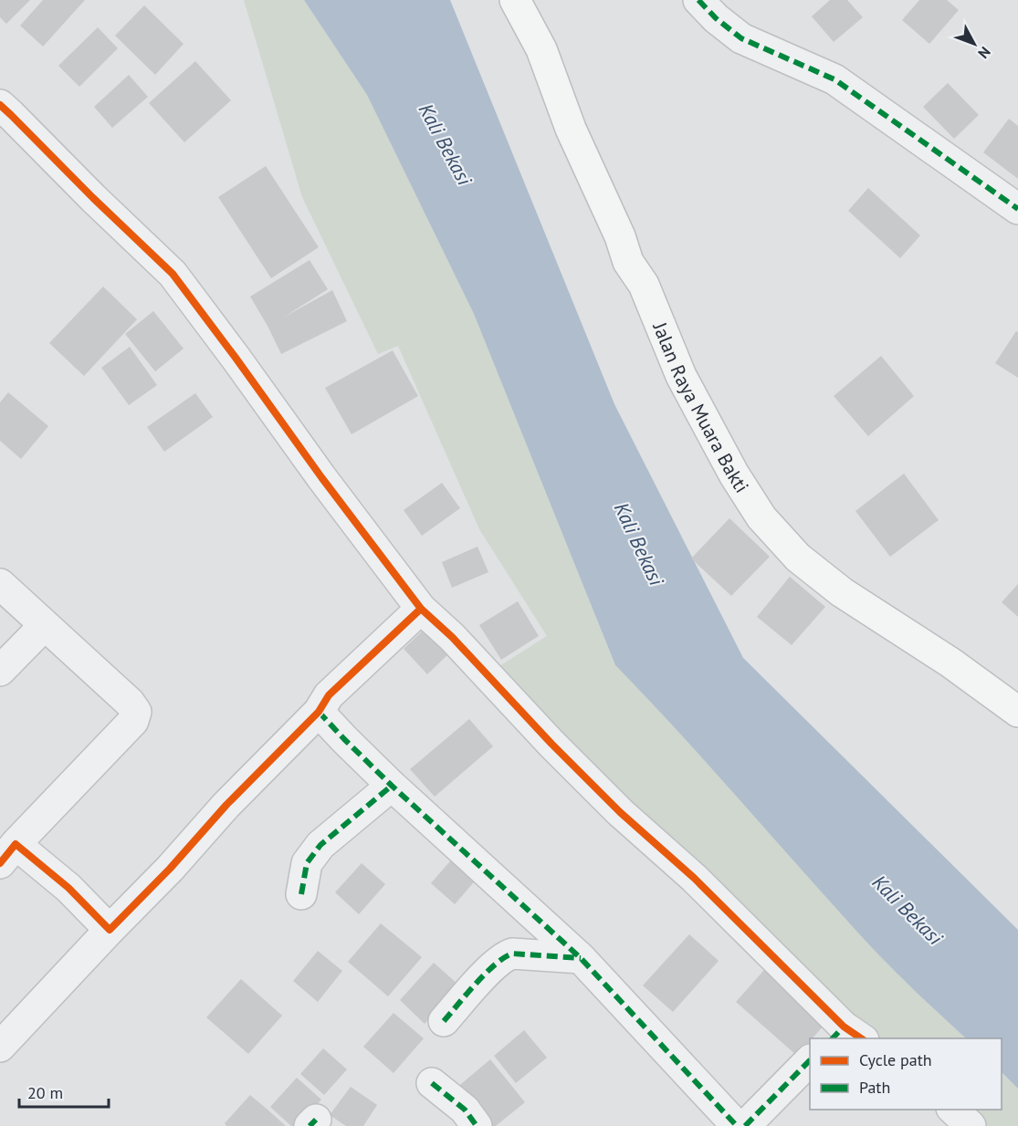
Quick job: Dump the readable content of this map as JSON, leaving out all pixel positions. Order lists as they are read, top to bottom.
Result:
{
  "streets": {
    "main road": ["Jalan Raya Muara Bakti"]
  },
  "water": ["Kali Bekasi"],
  "legend": ["Cycle path", "Path"],
  "scale_bar": "20 m",
  "north": "bottom right"
}
